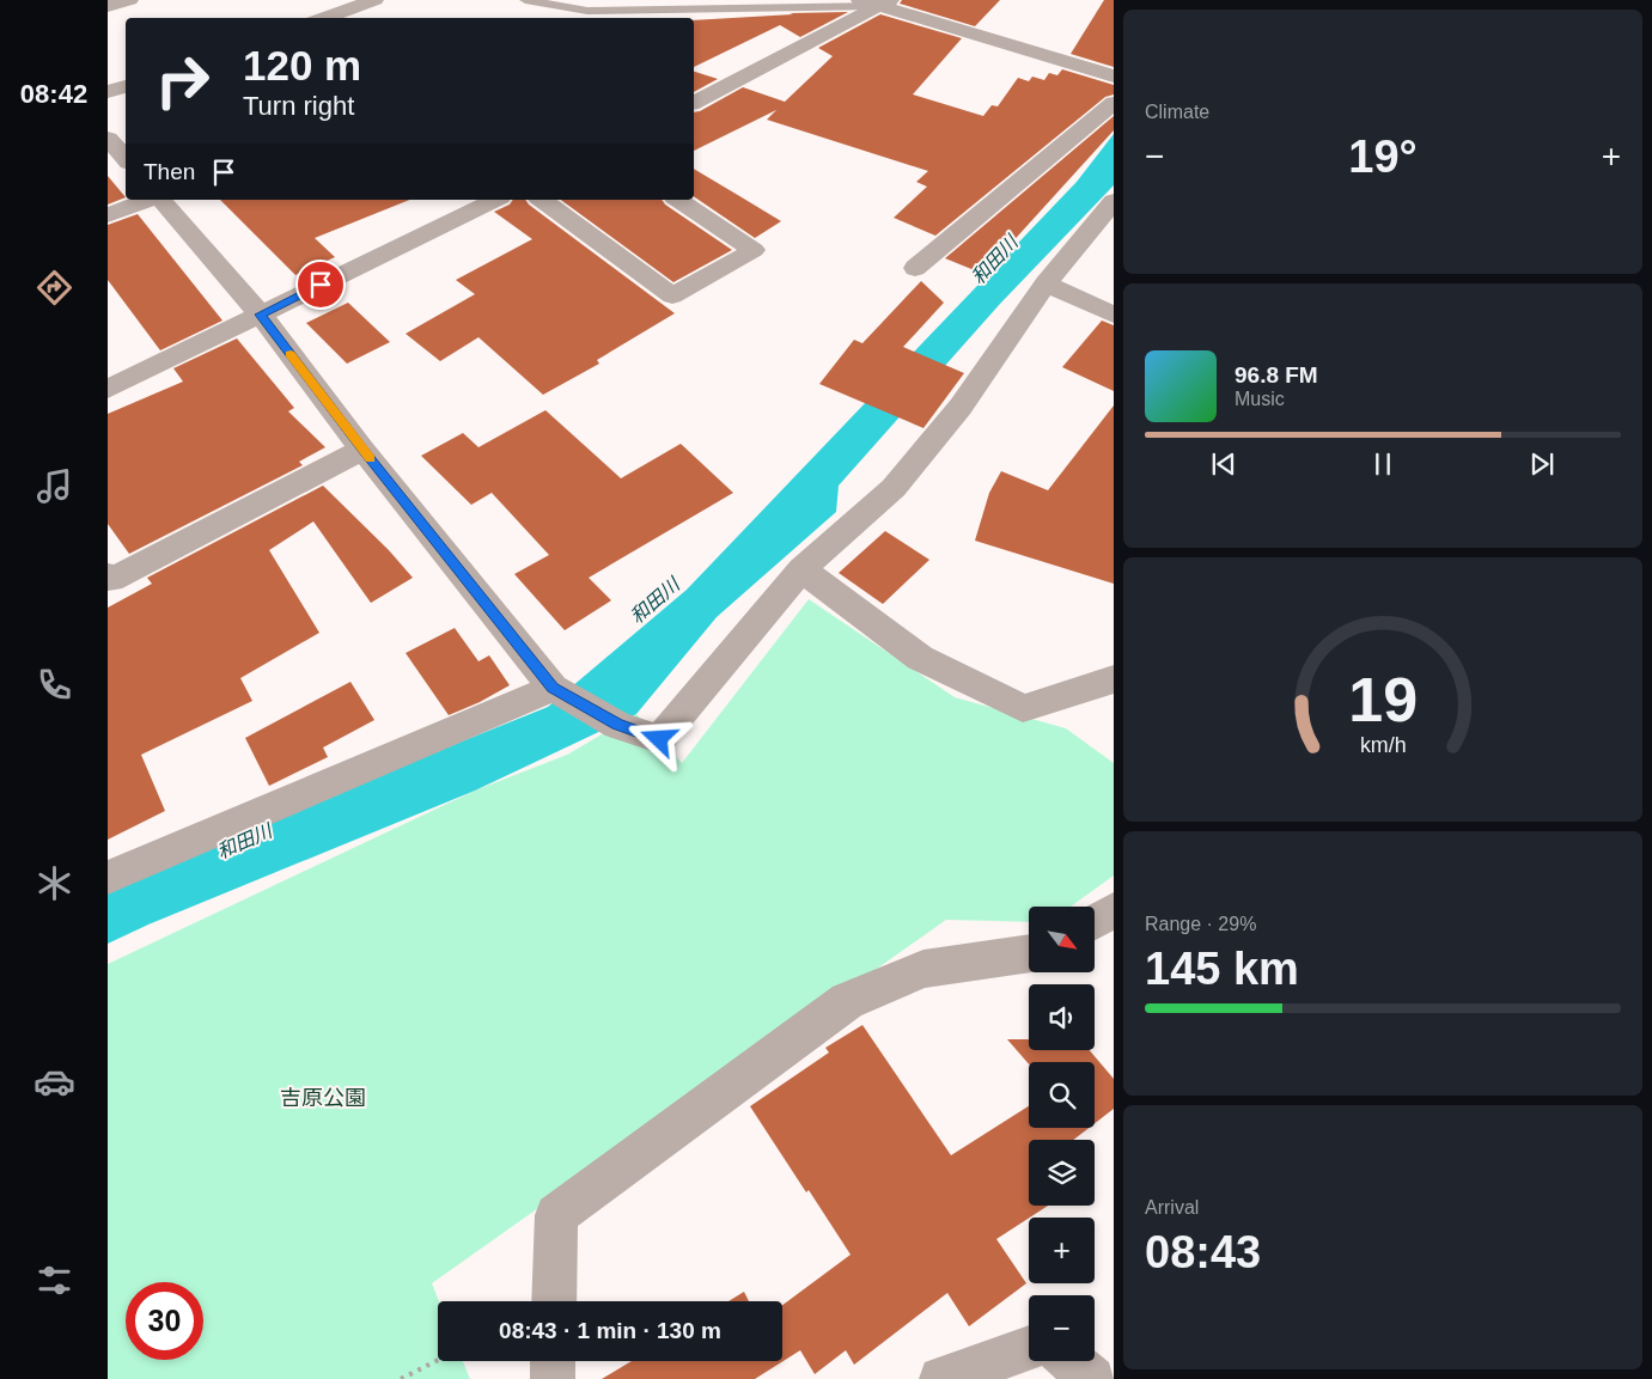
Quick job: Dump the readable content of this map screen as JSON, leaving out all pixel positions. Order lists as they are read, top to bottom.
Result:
{
  "water": ["和田川"],
  "parks": ["吉原公園"],
  "north": "bottom right",
  "page": {
    "tabs": "08:42",
    "tile": [
      "Climate",
      ["Range · 29%", "145 km"],
      ["Arrival", "08:43"]
    ],
    "turn": ["120 m", "Turn right"],
    "heat": ["−", "19°", "+"],
    "then": "Then",
    "song": ["96.8 FM", "Music"],
    "map_buttons": ["+", "−"],
    "limit": "30",
    "trip": "08:43 · 1 min · 130 m",
    "gauge": ["19", "km/h"]
  }
}
